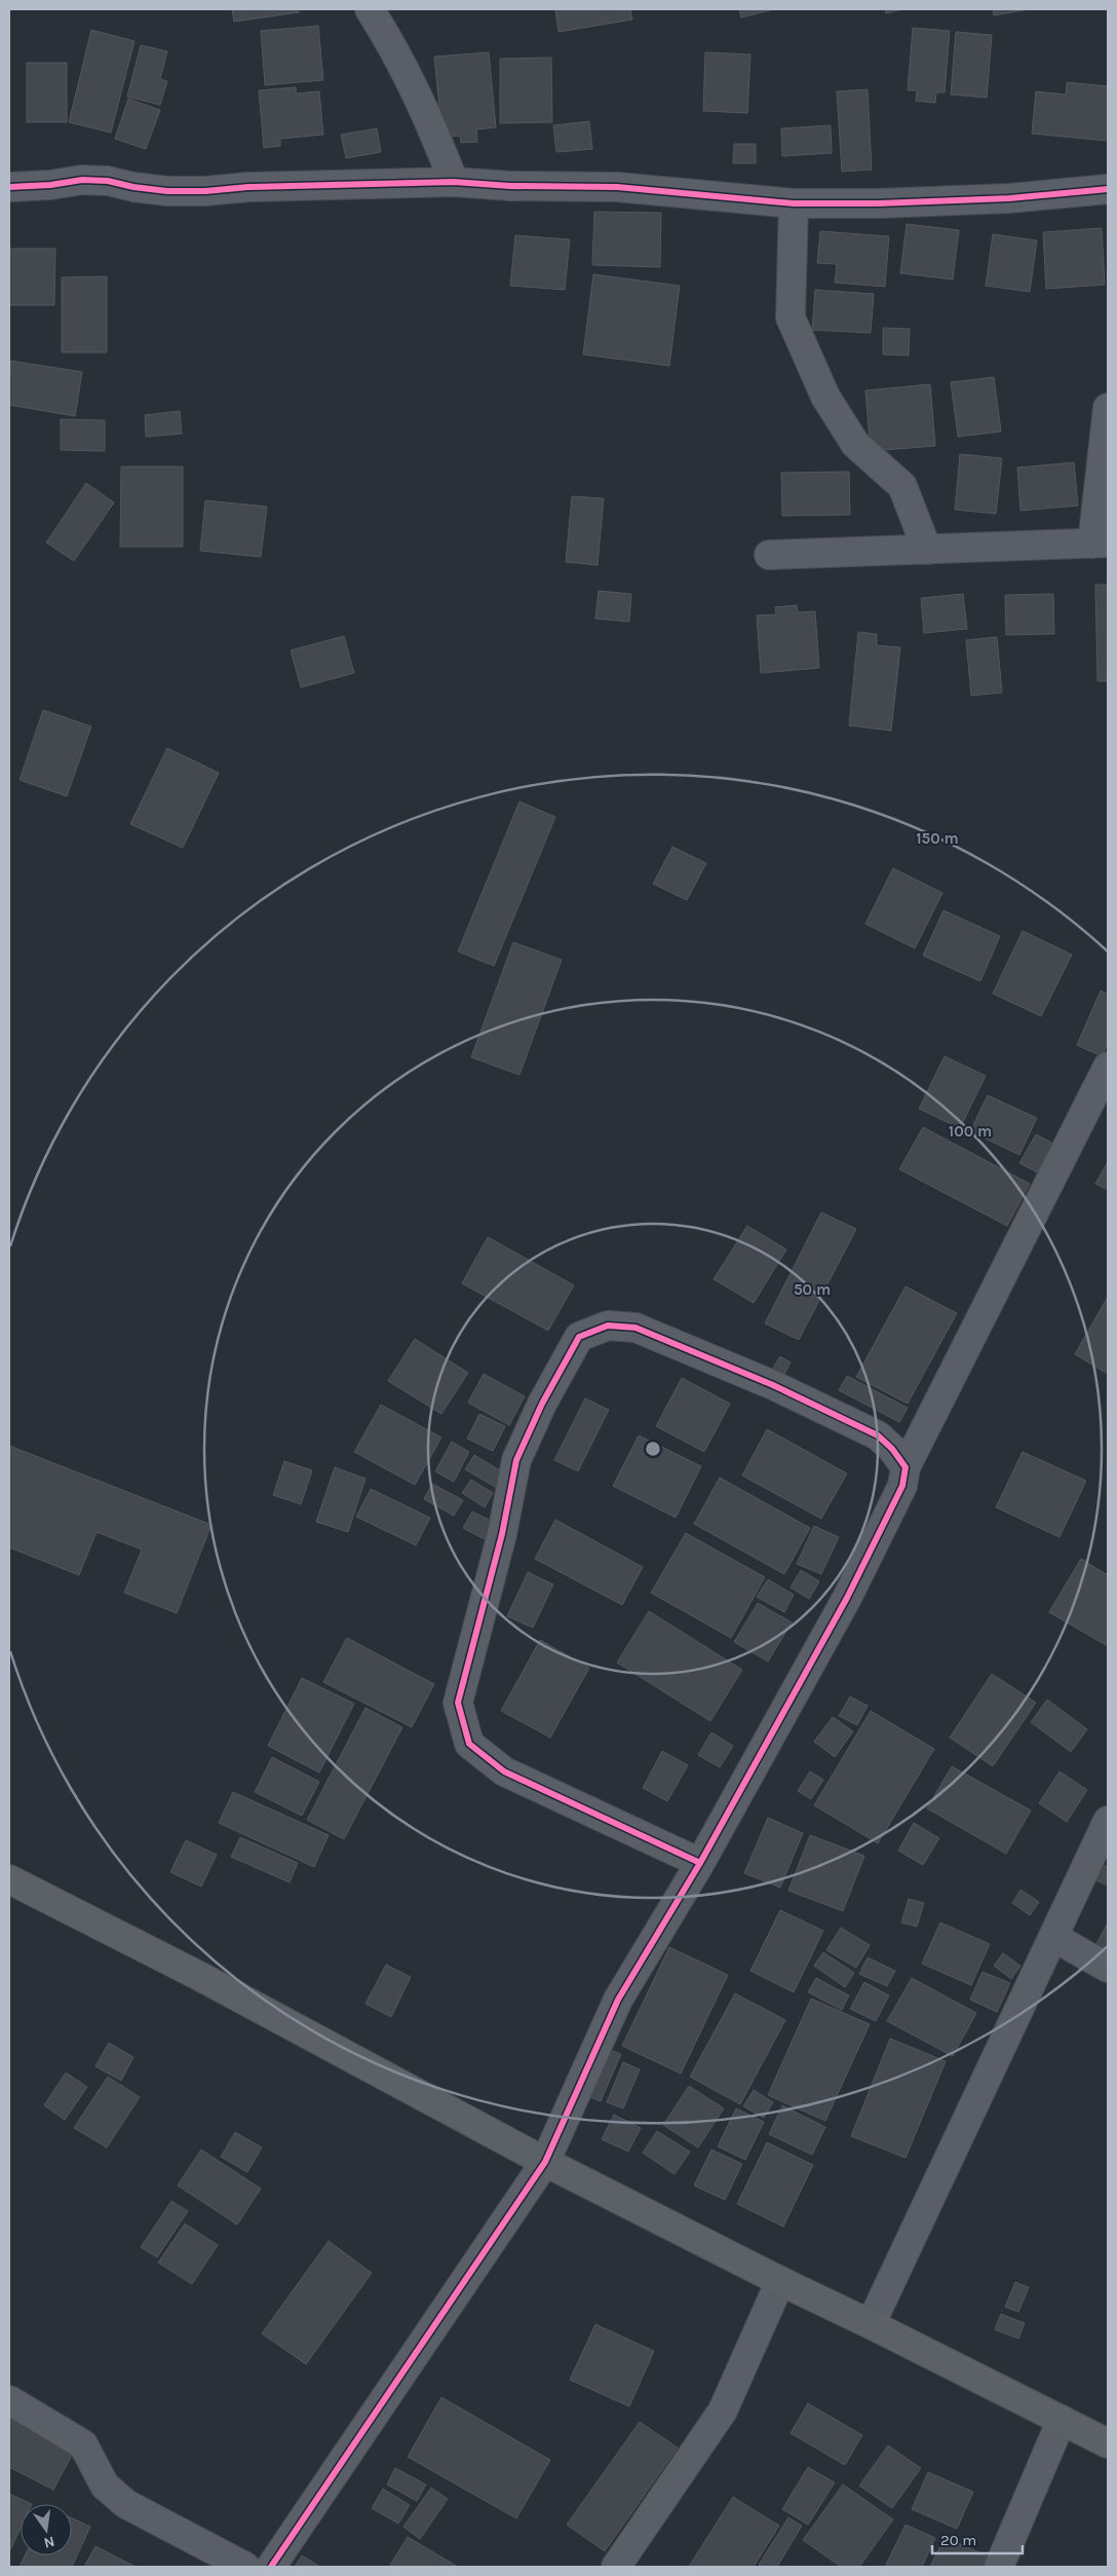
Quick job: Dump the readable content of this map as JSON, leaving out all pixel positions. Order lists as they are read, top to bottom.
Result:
{
  "scale_bar": "20 m",
  "north": "bottom",
  "rings": ["150 m", "100 m", "50 m"]
}
